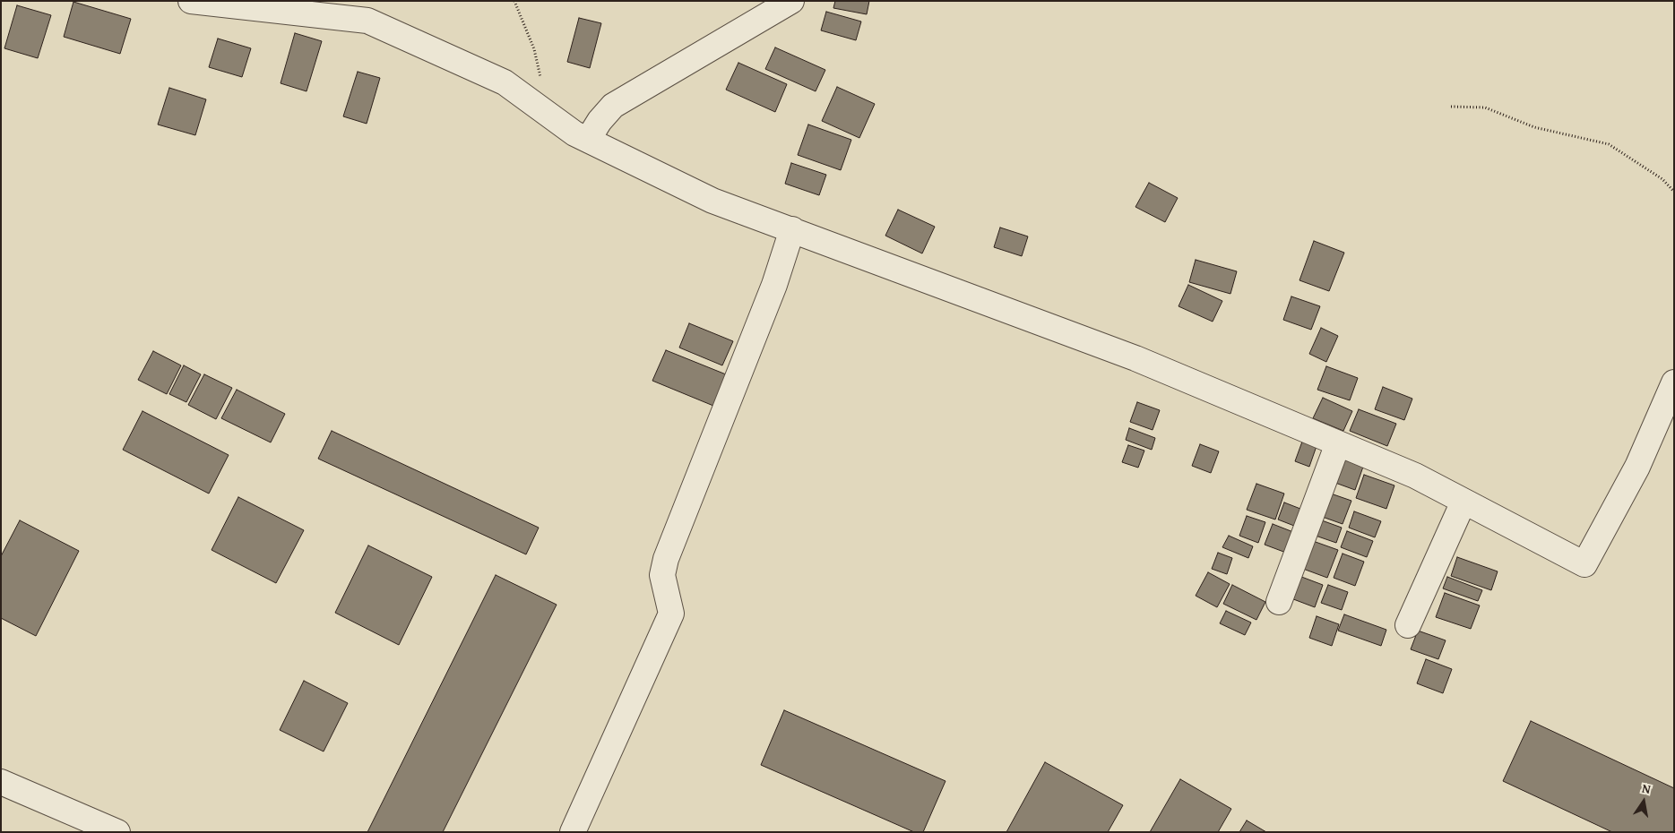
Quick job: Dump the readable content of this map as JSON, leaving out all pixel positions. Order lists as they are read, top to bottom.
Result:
{
  "north": "top"
}
